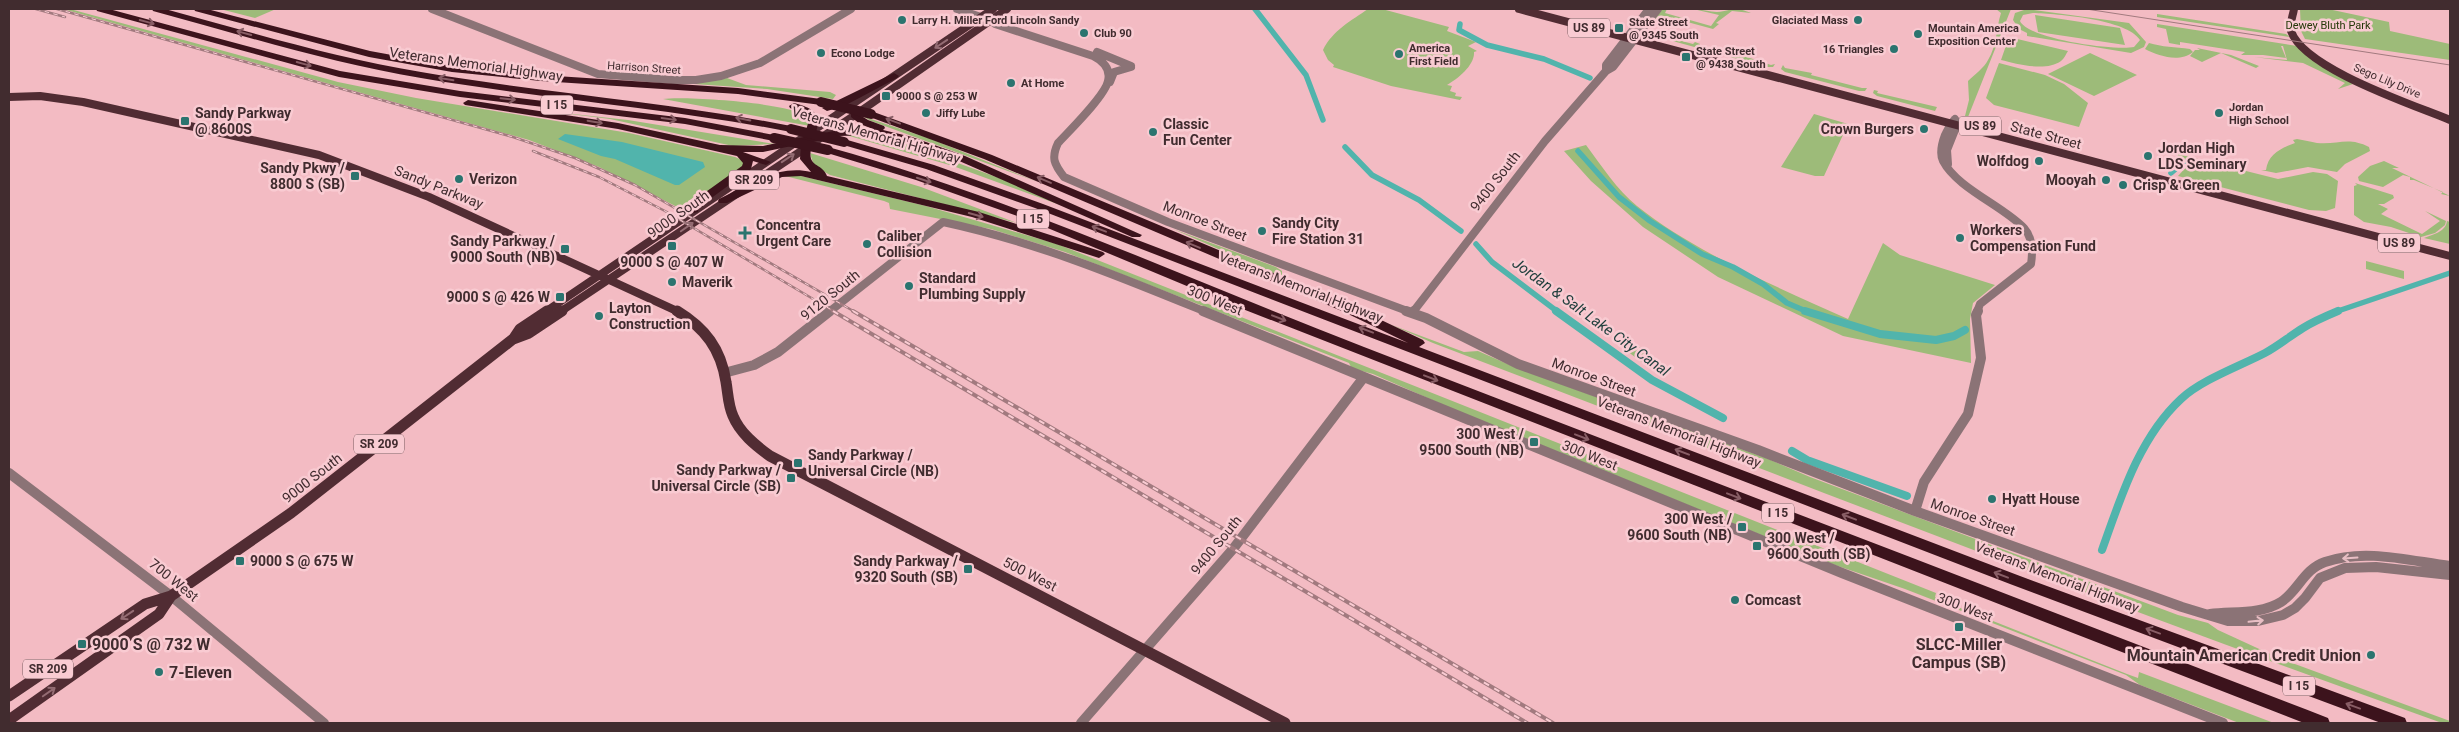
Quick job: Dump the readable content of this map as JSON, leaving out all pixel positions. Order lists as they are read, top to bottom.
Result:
{
  "streets": {
    "highway": ["Veterans Memorial Highway", "I 15"],
    "main road": [
      "US 89",
      "Sego Lily Drive",
      "State Street",
      "SR 209",
      "Sandy Parkway",
      "9000 South",
      "500 West"
    ],
    "street": [
      "Harrison Street",
      "9400 South",
      "Monroe Street",
      "9120 South",
      "300 West",
      "700 West"
    ]
  },
  "crossings": [
    ["State Street", "9400 South"],
    ["9400 South", "Monroe Street"],
    ["9400 South", "300 West"],
    ["9400 South", "500 West"],
    ["Sandy Parkway", "9000 South"],
    ["Sandy Parkway", "9120 South"],
    ["Sandy Parkway", "500 West"],
    ["9000 South", "700 West"],
    ["9120 South", "300 West"]
  ],
  "water": ["Jordan & Salt Lake City Canal"],
  "parks": ["Dewey Bluth Park"],
  "places": {
    "other": [
      "Larry H. Miller Ford Lincoln Sandy",
      "Glaciated Mass",
      "Club 90",
      "Mountain America Exposition Center",
      "16 Triangles",
      "Econo Lodge",
      "America First Field",
      "At Home",
      "Jiffy Lube",
      "Jordan High School",
      "Crown Burgers",
      "Classic Fun Center",
      "Jordan High LDS Seminary",
      "Wolfdog",
      "Verizon",
      "Mooyah",
      "Crisp & Green",
      "Sandy City Fire Station 31",
      "Workers Compensation Fund",
      "Caliber Collision",
      "Maverik",
      "Standard Plumbing Supply",
      "Layton Construction",
      "Hyatt House",
      "Comcast",
      "Mountain American Credit Union",
      "7-Eleven"
    ],
    "transit": [
      "State Street @ 9345 South",
      "State Street @ 9438 South",
      "9000 S @ 253 W",
      "Sandy Parkway @ 8600S",
      "Sandy Pkwy / 8800 S (SB)",
      "9000 S @ 407 W",
      "Sandy Parkway / 9000 South (NB)",
      "9000 S @ 426 W",
      "300 West / 9500 South (NB)",
      "Sandy Parkway / Universal Circle (NB)",
      "Sandy Parkway / Universal Circle (SB)",
      "300 West / 9600 South (NB)",
      "300 West / 9600 South (SB)",
      "9000 S @ 675 W",
      "Sandy Parkway / 9320 South (SB)",
      "SLCC-Miller Campus (SB)",
      "9000 S @ 732 W"
    ],
    "health": ["Concentra Urgent Care"]
  }
}
